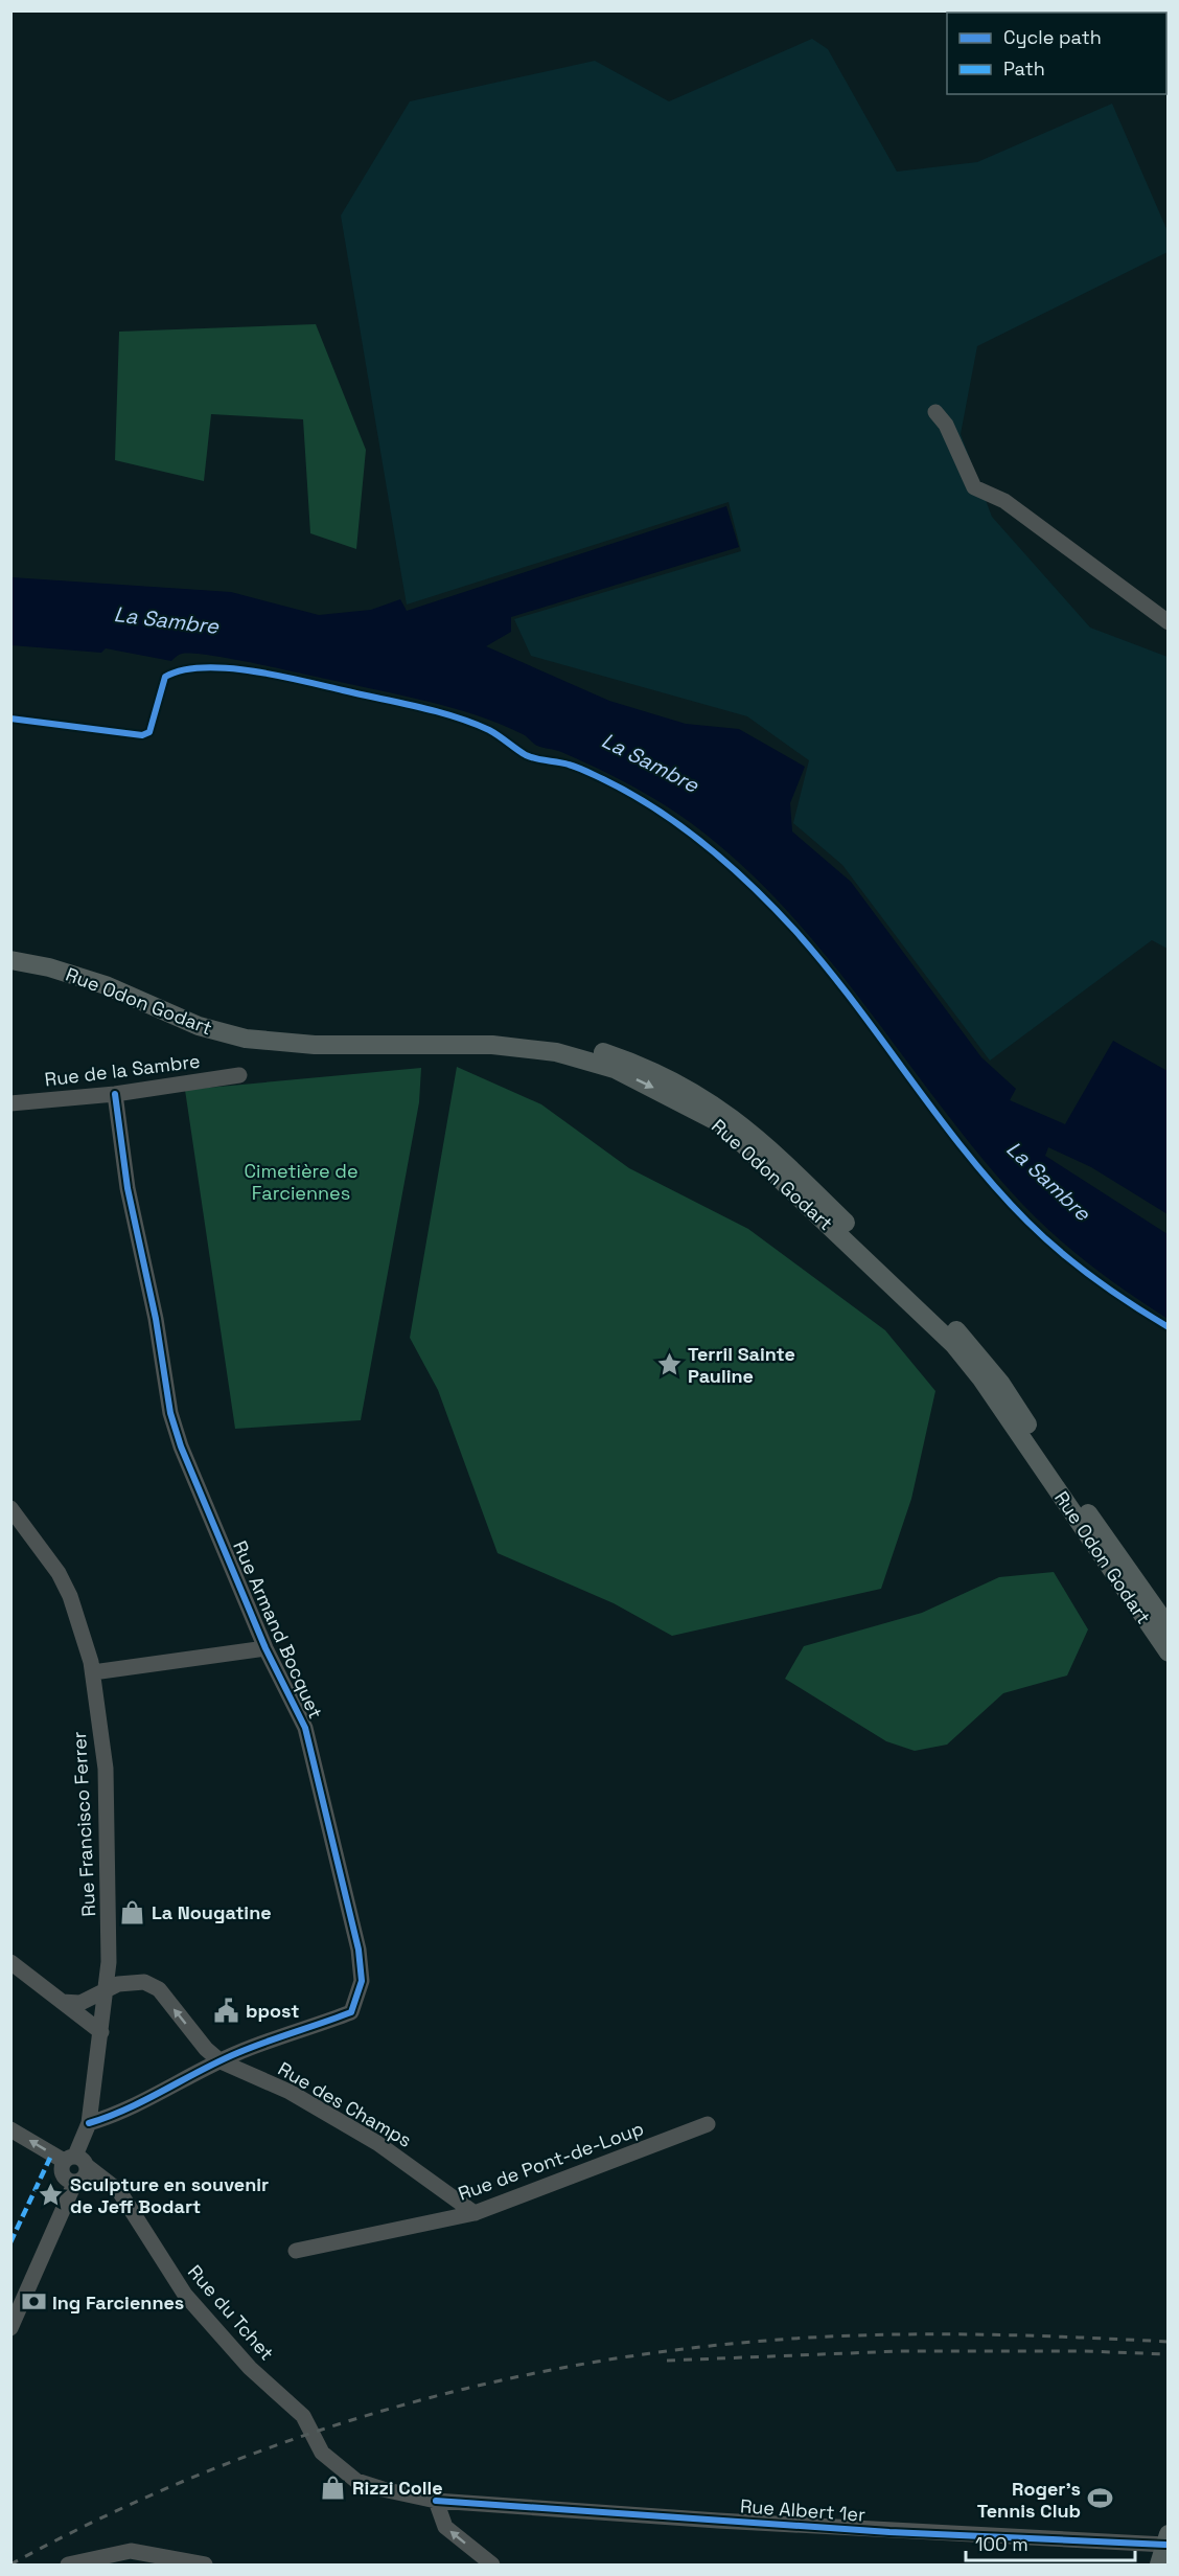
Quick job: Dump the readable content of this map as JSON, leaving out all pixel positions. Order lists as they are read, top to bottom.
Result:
{
  "streets": {
    "main road": ["Rue Odon Godart"],
    "street": [
      "Rue de la Sambre",
      "Rue Armand Bocquet",
      "Rue Francisco Ferrer",
      "Rue des Champs",
      "Rue de Pont-de-Loup",
      "Rue du Tchet",
      "Rue Albert 1er"
    ]
  },
  "crossings": [
    ["Rue de la Sambre", "Rue Armand Bocquet"],
    ["Rue Armand Bocquet", "Rue Francisco Ferrer"],
    ["Rue Armand Bocquet", "Rue des Champs"],
    ["Rue Francisco Ferrer", "Rue des Champs"],
    ["Rue Francisco Ferrer", "Rue du Tchet"],
    ["Rue des Champs", "Rue de Pont-de-Loup"],
    ["Rue du Tchet", "Rue Albert 1er"]
  ],
  "water": ["La Sambre"],
  "parks": ["Cimetière de Farciennes"],
  "places": {
    "place": ["Terril Sainte Pauline", "Sculpture en souvenir de Jeff Bodart"],
    "shop": ["La Nougatine", "Rizzi Colle"],
    "public building": ["bpost"],
    "bank": ["Ing Farciennes"],
    "sports": ["Roger's Tennis Club"]
  },
  "legend": ["Cycle path", "Path"],
  "scale_bar": "100 m"
}
